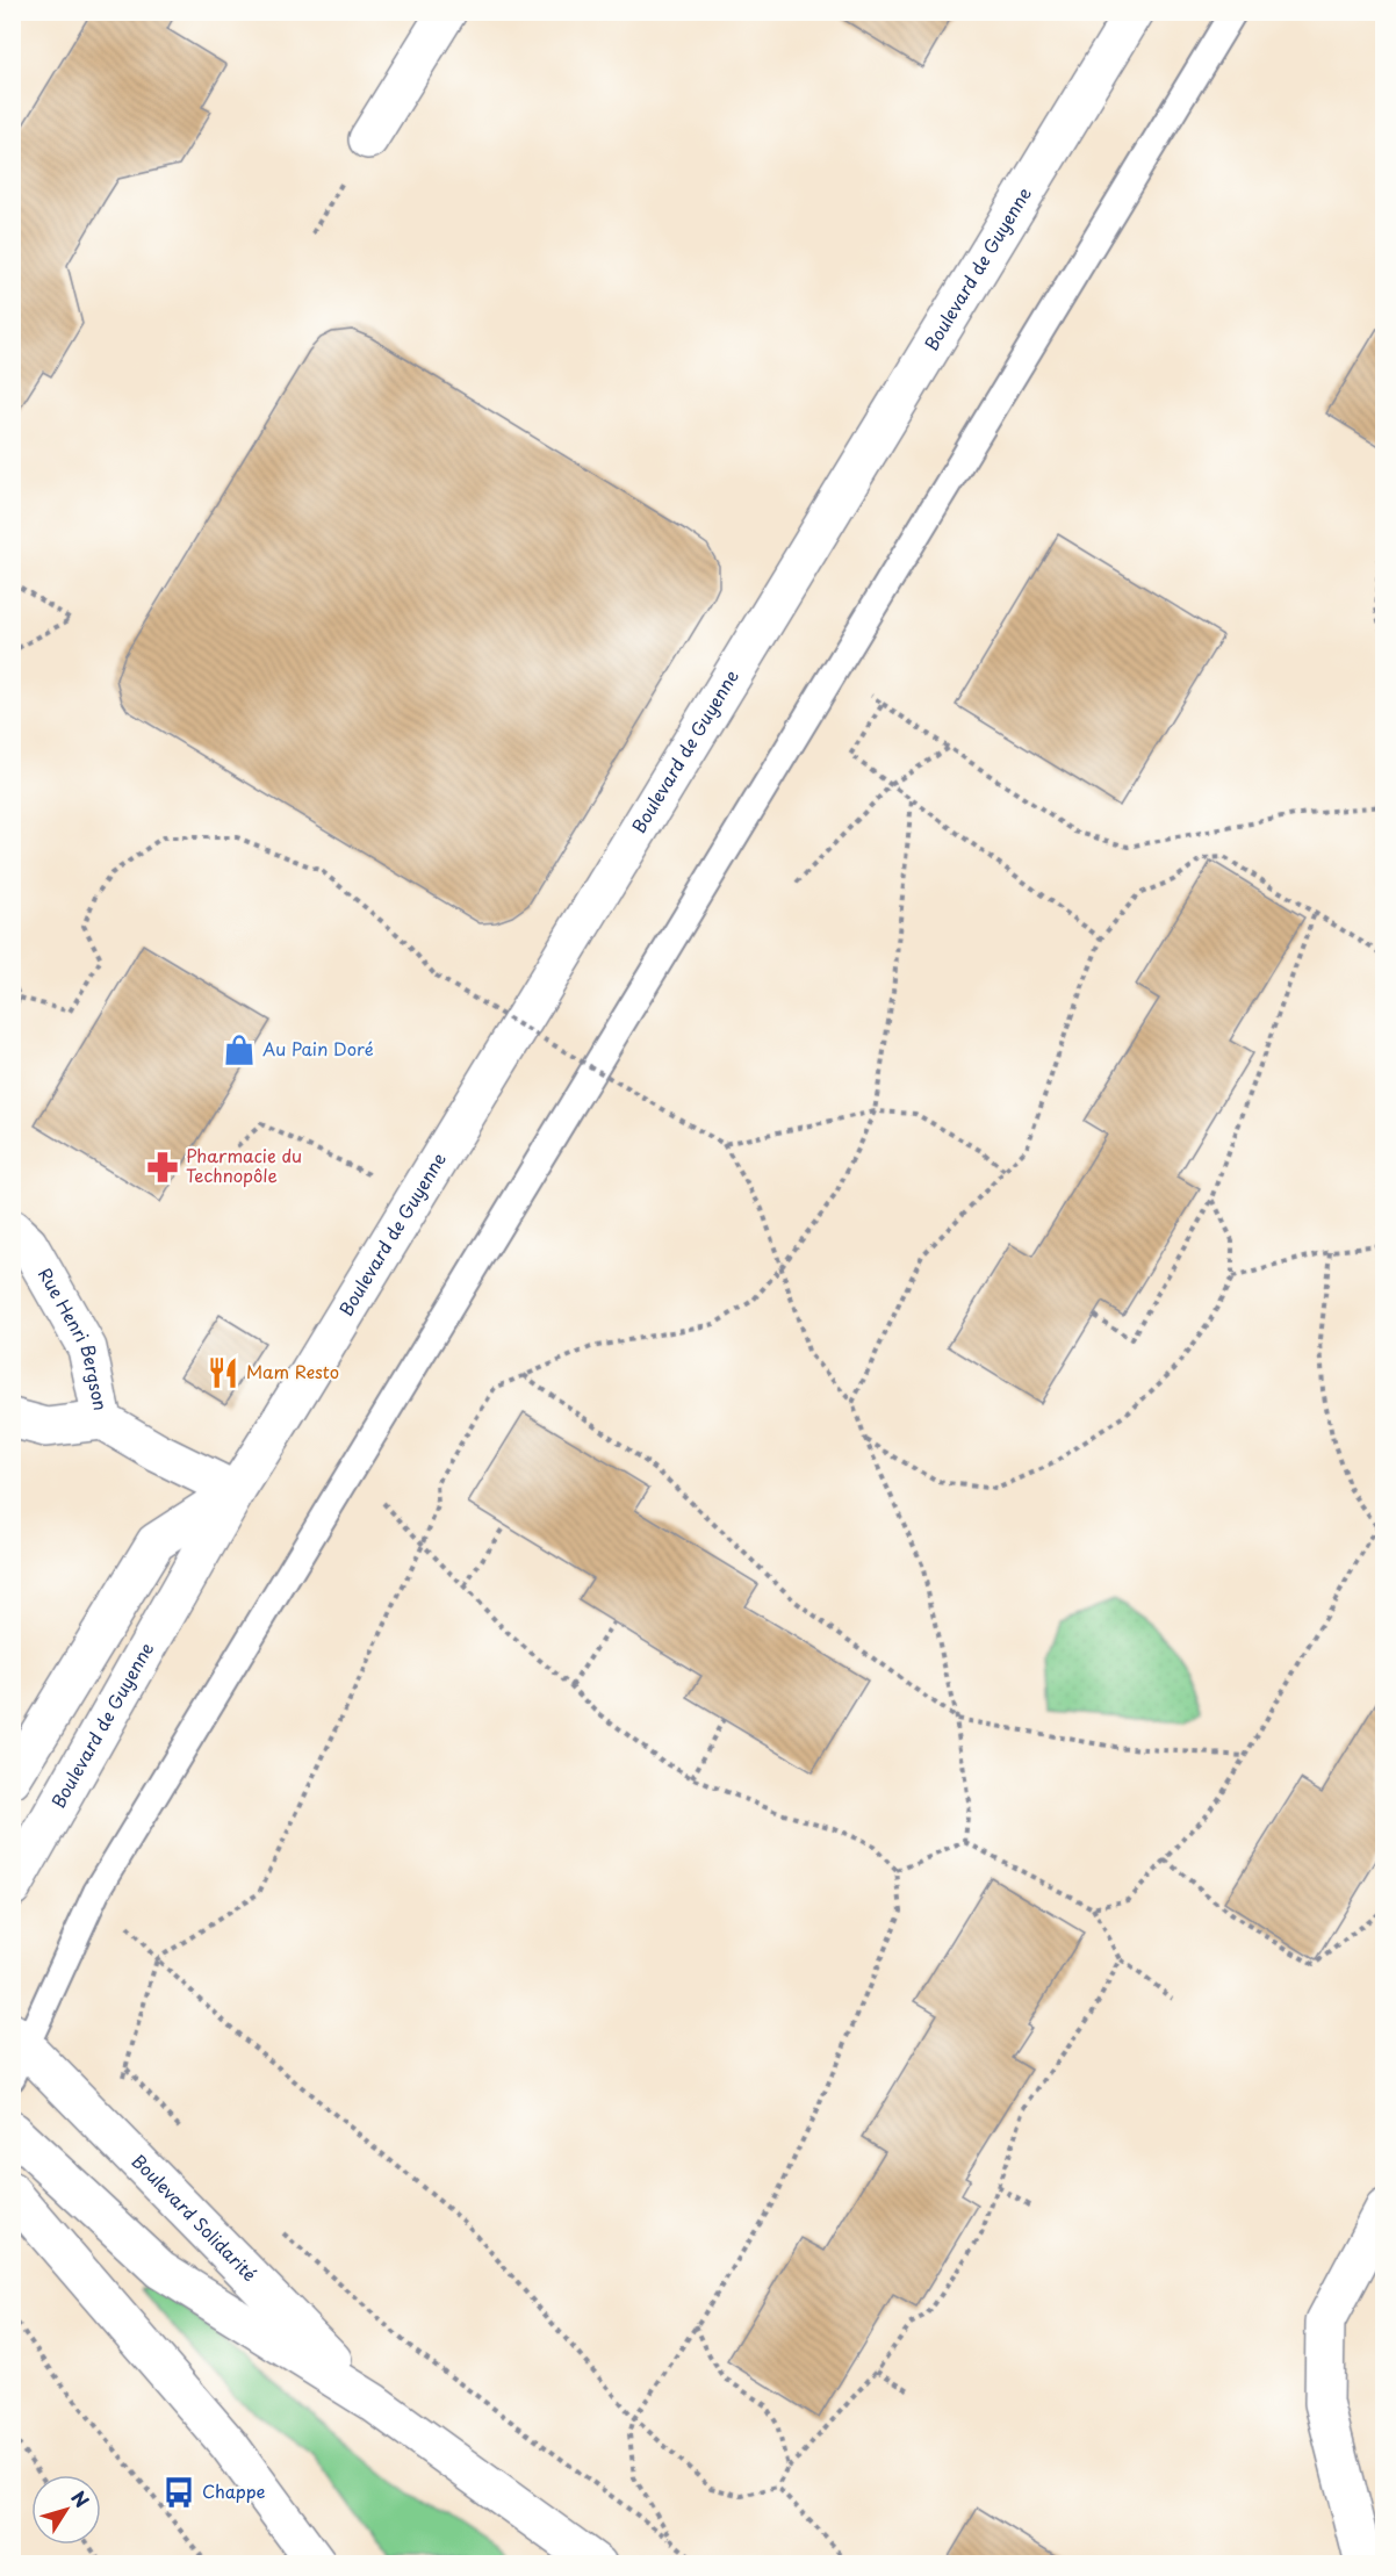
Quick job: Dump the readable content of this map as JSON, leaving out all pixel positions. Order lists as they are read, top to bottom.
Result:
{
  "streets": {
    "main road": ["Boulevard de Guyenne", "Rue Henri Bergson", "Boulevard Solidarité"]
  },
  "crossings": [
    ["Boulevard de Guyenne", "Rue Henri Bergson"]
  ],
  "places": {
    "shop": ["Au Pain Doré"],
    "pharmacy": ["Pharmacie du Technopôle"],
    "restaurant": ["Mam Resto"],
    "bus stop": ["Chappe"]
  },
  "north": "top right"
}
